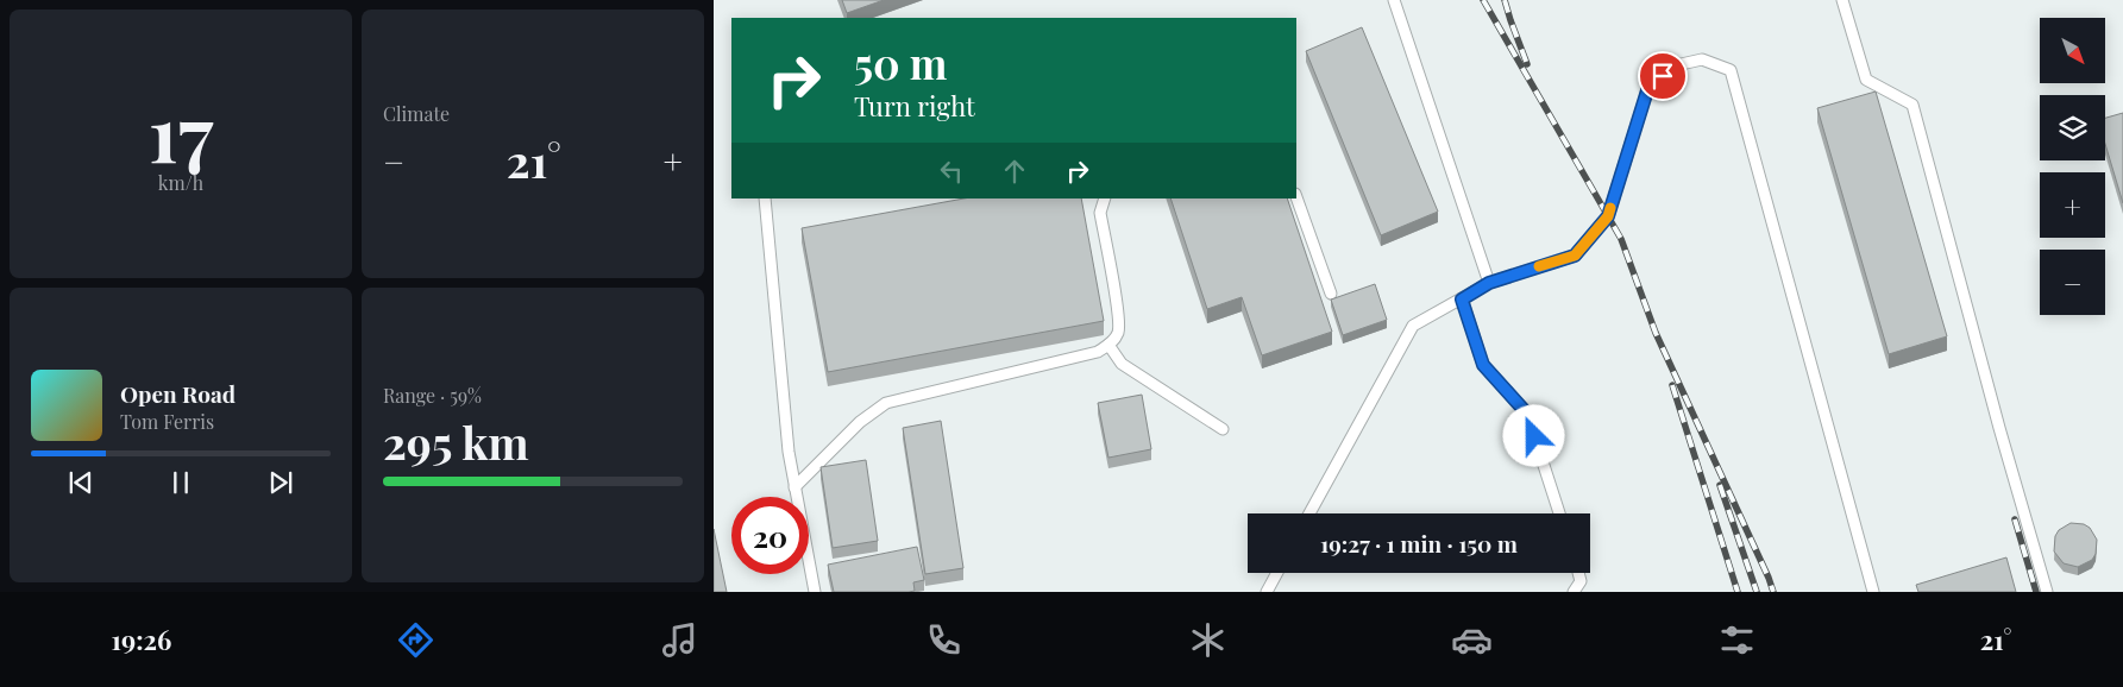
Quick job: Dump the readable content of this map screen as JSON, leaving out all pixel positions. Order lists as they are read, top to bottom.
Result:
{
  "north": "bottom right",
  "page": {
    "tile": [
      ["17", "km/h"],
      "Climate",
      ["Range · 59%", "295 km"]
    ],
    "map_buttons": ["+", "−"],
    "turn": ["50 m", "Turn right"],
    "heat": ["−", "21°", "+"],
    "song": ["Open Road", "Tom Ferris"],
    "limit": "20",
    "trip": "19:27 · 1 min · 150 m",
    "tabs": ["19:26", "21°"]
  }
}
